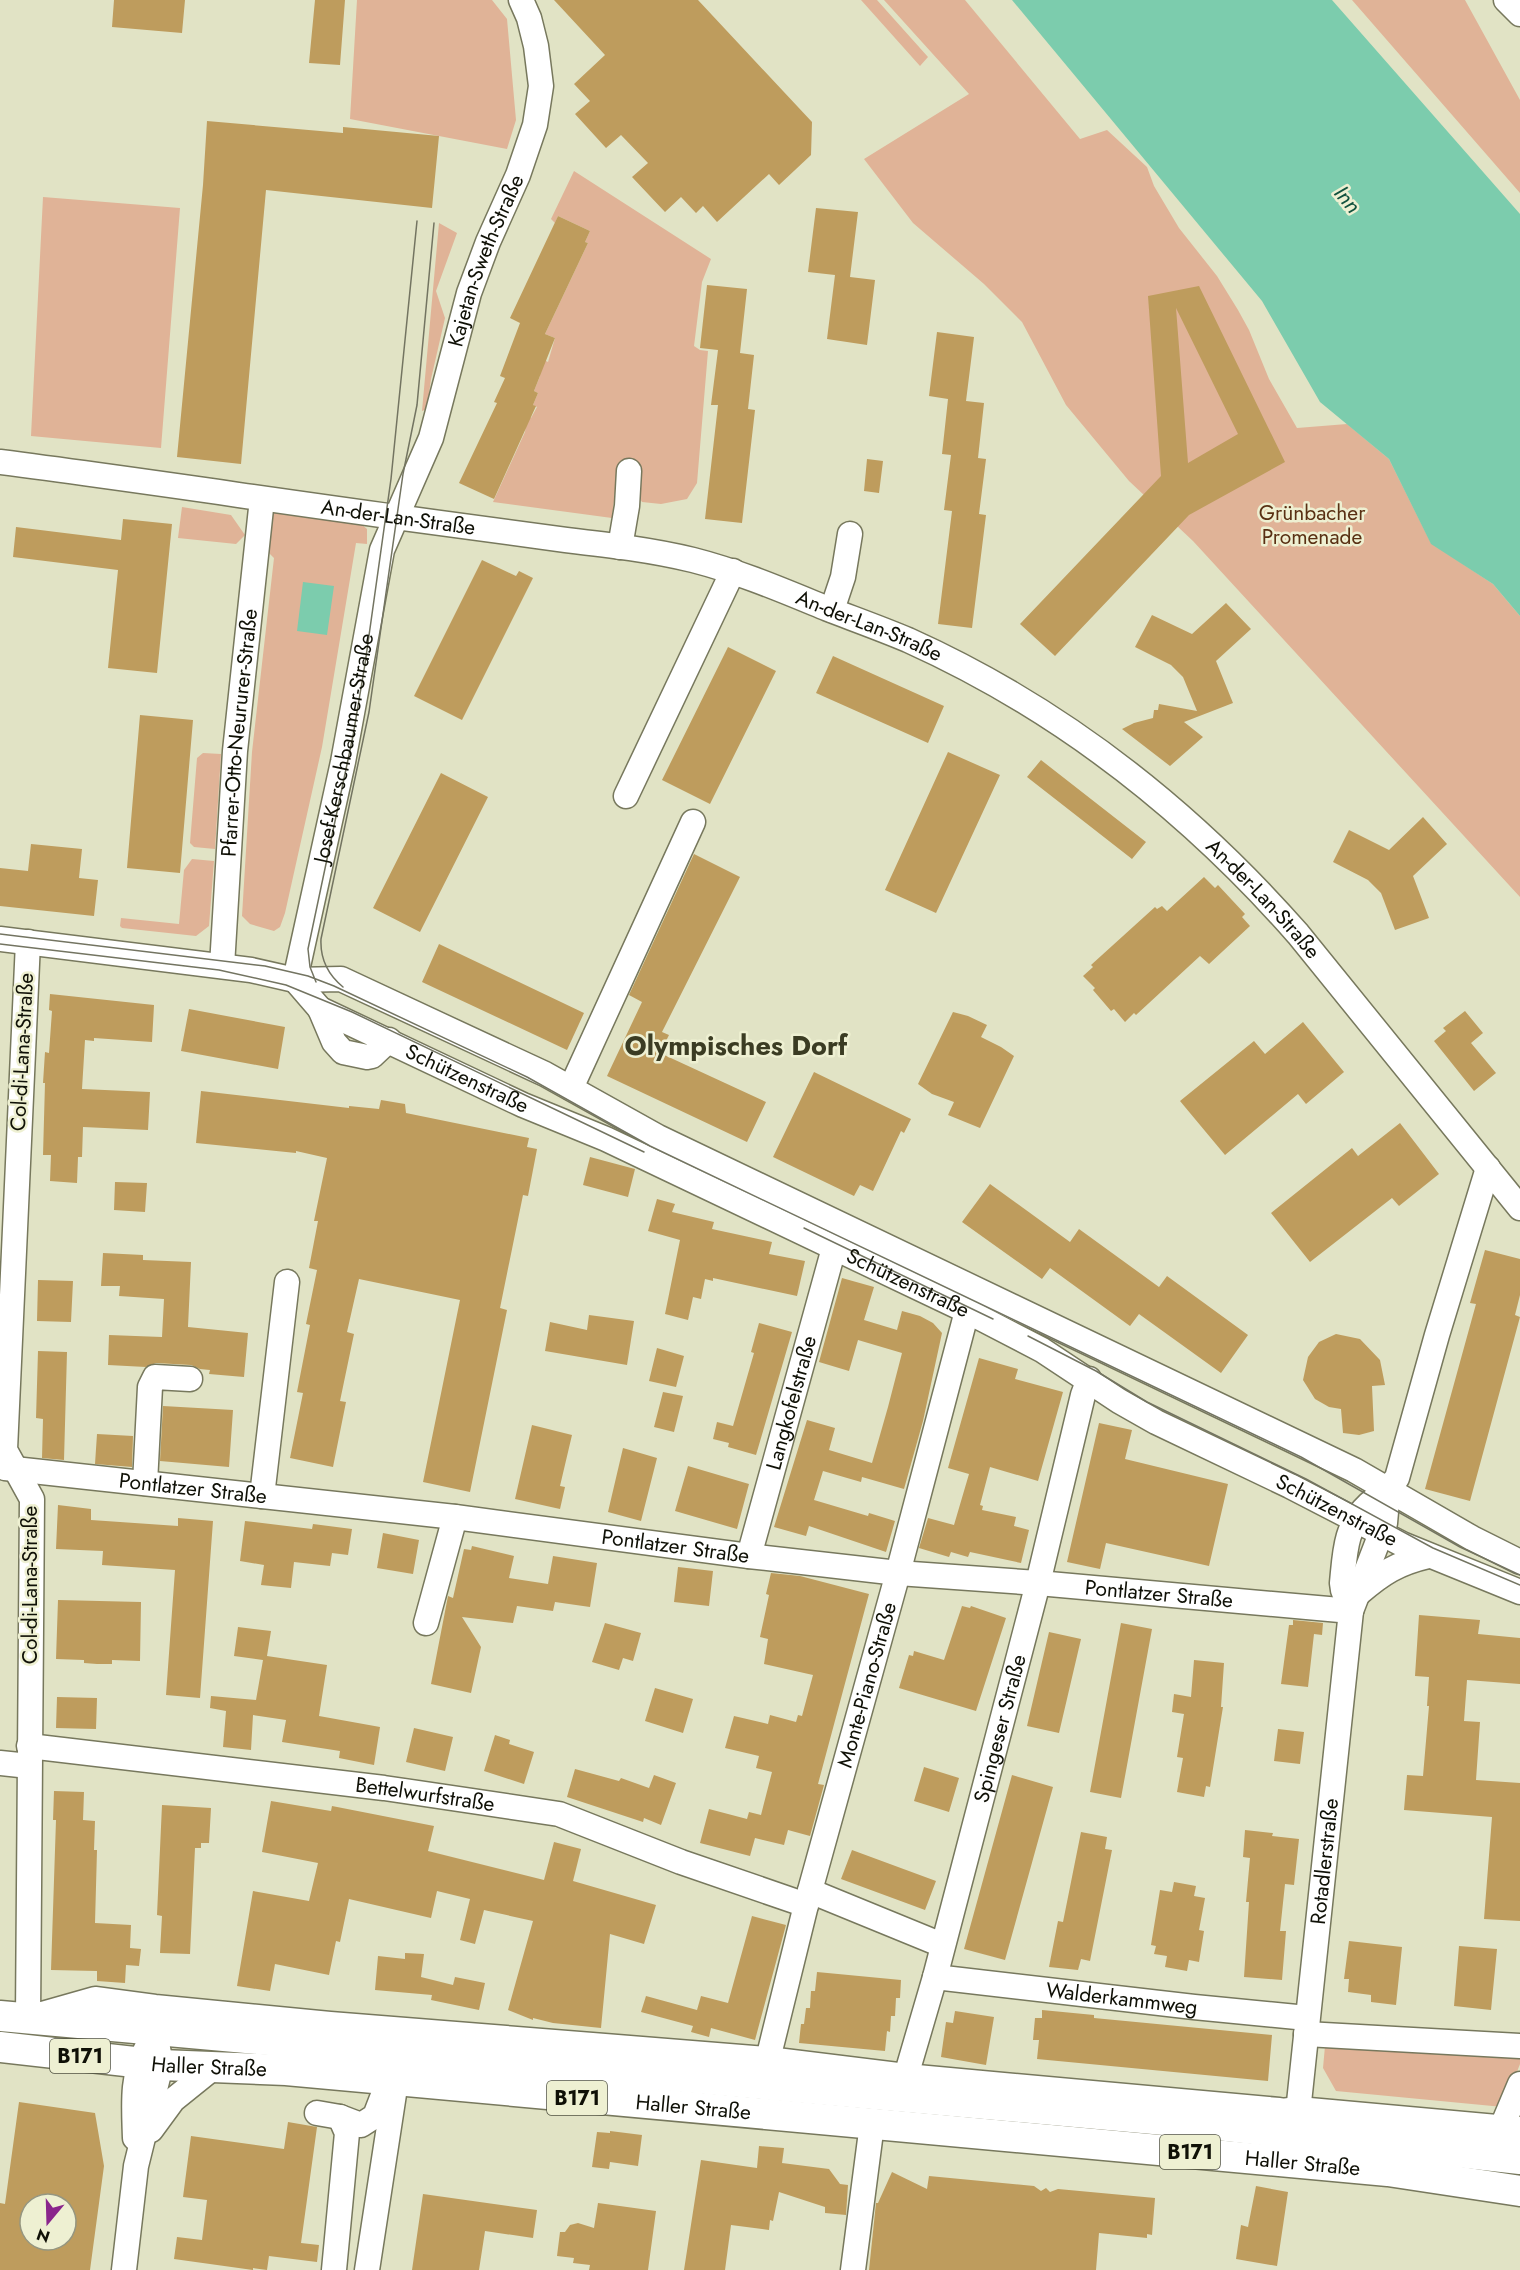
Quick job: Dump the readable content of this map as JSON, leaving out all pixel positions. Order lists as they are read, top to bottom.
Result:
{
  "streets": {
    "main road": ["B171", "Haller Straße"],
    "street": [
      "Kajetan-Sweth-Straße",
      "An-der-Lan-Straße",
      "Pfarrer-Otto-Neururer-Straße",
      "Josef-Kerschbaumer-Straße",
      "Col-di-Lana-Straße",
      "Schützenstraße",
      "Langkofelstraße",
      "Pontlatzer Straße",
      "Monte-Piano-Straße",
      "Spingeser Straße",
      "Bettelwurfstraße",
      "Rotadlerstraße",
      "Walderkammweg"
    ]
  },
  "crossings": [
    ["Kajetan-Sweth-Straße", "An-der-Lan-Straße"],
    ["Kajetan-Sweth-Straße", "Josef-Kerschbaumer-Straße"],
    ["An-der-Lan-Straße", "Pfarrer-Otto-Neururer-Straße"],
    ["An-der-Lan-Straße", "Josef-Kerschbaumer-Straße"],
    ["Pfarrer-Otto-Neururer-Straße", "Schützenstraße"],
    ["Josef-Kerschbaumer-Straße", "Schützenstraße"],
    ["Col-di-Lana-Straße", "Schützenstraße"],
    ["Col-di-Lana-Straße", "Pontlatzer Straße"],
    ["Col-di-Lana-Straße", "Bettelwurfstraße"],
    ["Col-di-Lana-Straße", "Haller Straße"],
    ["Schützenstraße", "Langkofelstraße"],
    ["Schützenstraße", "Monte-Piano-Straße"],
    ["Schützenstraße", "Spingeser Straße"],
    ["Schützenstraße", "Rotadlerstraße"],
    ["Langkofelstraße", "Pontlatzer Straße"],
    ["Pontlatzer Straße", "Monte-Piano-Straße"],
    ["Pontlatzer Straße", "Spingeser Straße"],
    ["Pontlatzer Straße", "Rotadlerstraße"],
    ["Monte-Piano-Straße", "Bettelwurfstraße"],
    ["Spingeser Straße", "Bettelwurfstraße"],
    ["Spingeser Straße", "Walderkammweg"],
    ["Spingeser Straße", "Haller Straße"],
    ["Rotadlerstraße", "Walderkammweg"],
    ["Rotadlerstraße", "Haller Straße"]
  ],
  "districts": ["Olympisches Dorf"],
  "water": ["Inn"],
  "parks": ["Grünbacher Promenade"],
  "north": "bottom"
}
